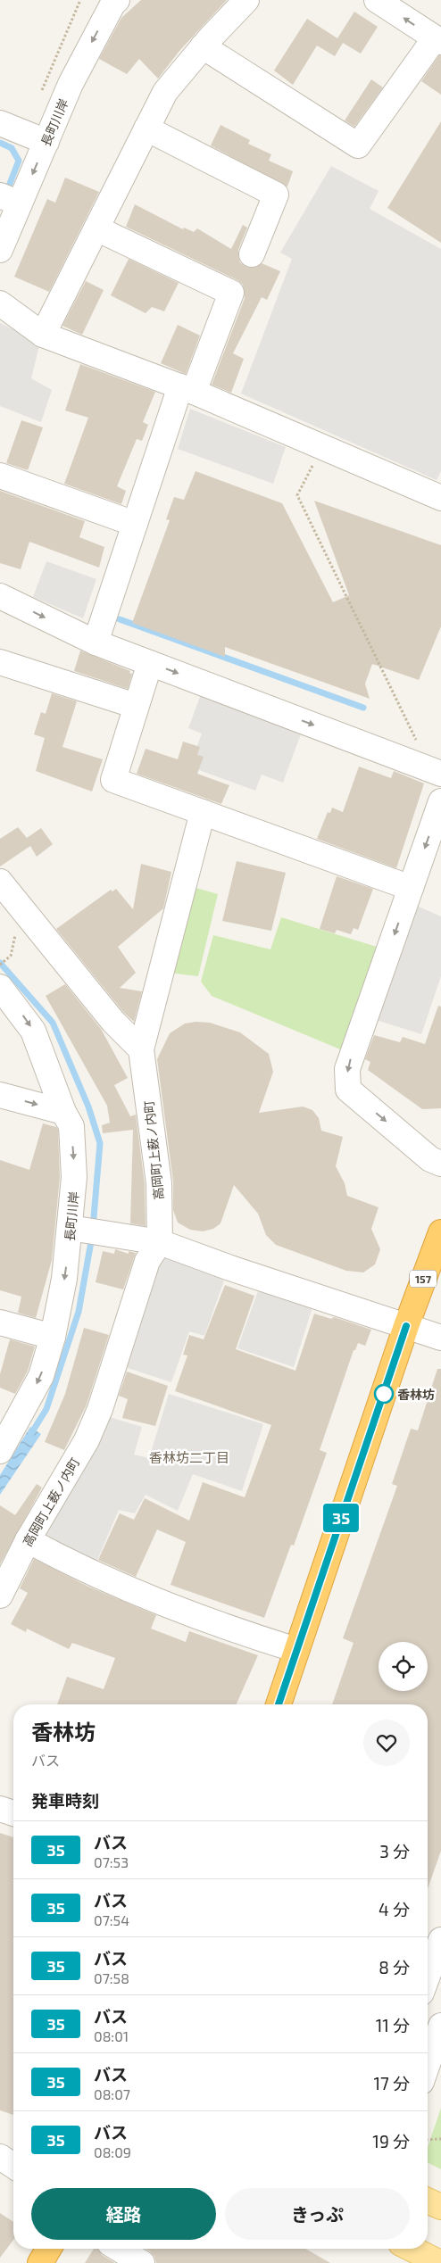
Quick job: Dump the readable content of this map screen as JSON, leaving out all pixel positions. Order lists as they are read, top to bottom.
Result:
{
  "streets": {
    "highway": ["157"],
    "street": ["長町川岸", "高岡町上薮ノ内町"]
  },
  "districts": ["香林坊二丁目"],
  "places": ["香林坊"],
  "lines": ["bus line 35"],
  "page": {
    "on_map": "35",
    "heading": [
      ["香林坊", "バス"],
      "発車時刻"
    ],
    "list": [
      {
        "mark": "35",
        "name": "バス",
        "note": "07:53",
        "value": "3 分"
      },
      {
        "mark": "35",
        "name": "バス",
        "note": "07:54",
        "value": "4 分"
      },
      {
        "mark": "35",
        "name": "バス",
        "note": "07:58",
        "value": "8 分"
      },
      {
        "mark": "35",
        "name": "バス",
        "note": "08:01",
        "value": "11 分"
      },
      {
        "mark": "35",
        "name": "バス",
        "note": "08:07",
        "value": "17 分"
      },
      {
        "mark": "35",
        "name": "バス",
        "note": "08:09",
        "value": "19 分"
      }
    ],
    "buttons": ["経路", "きっぷ"]
  }
}
